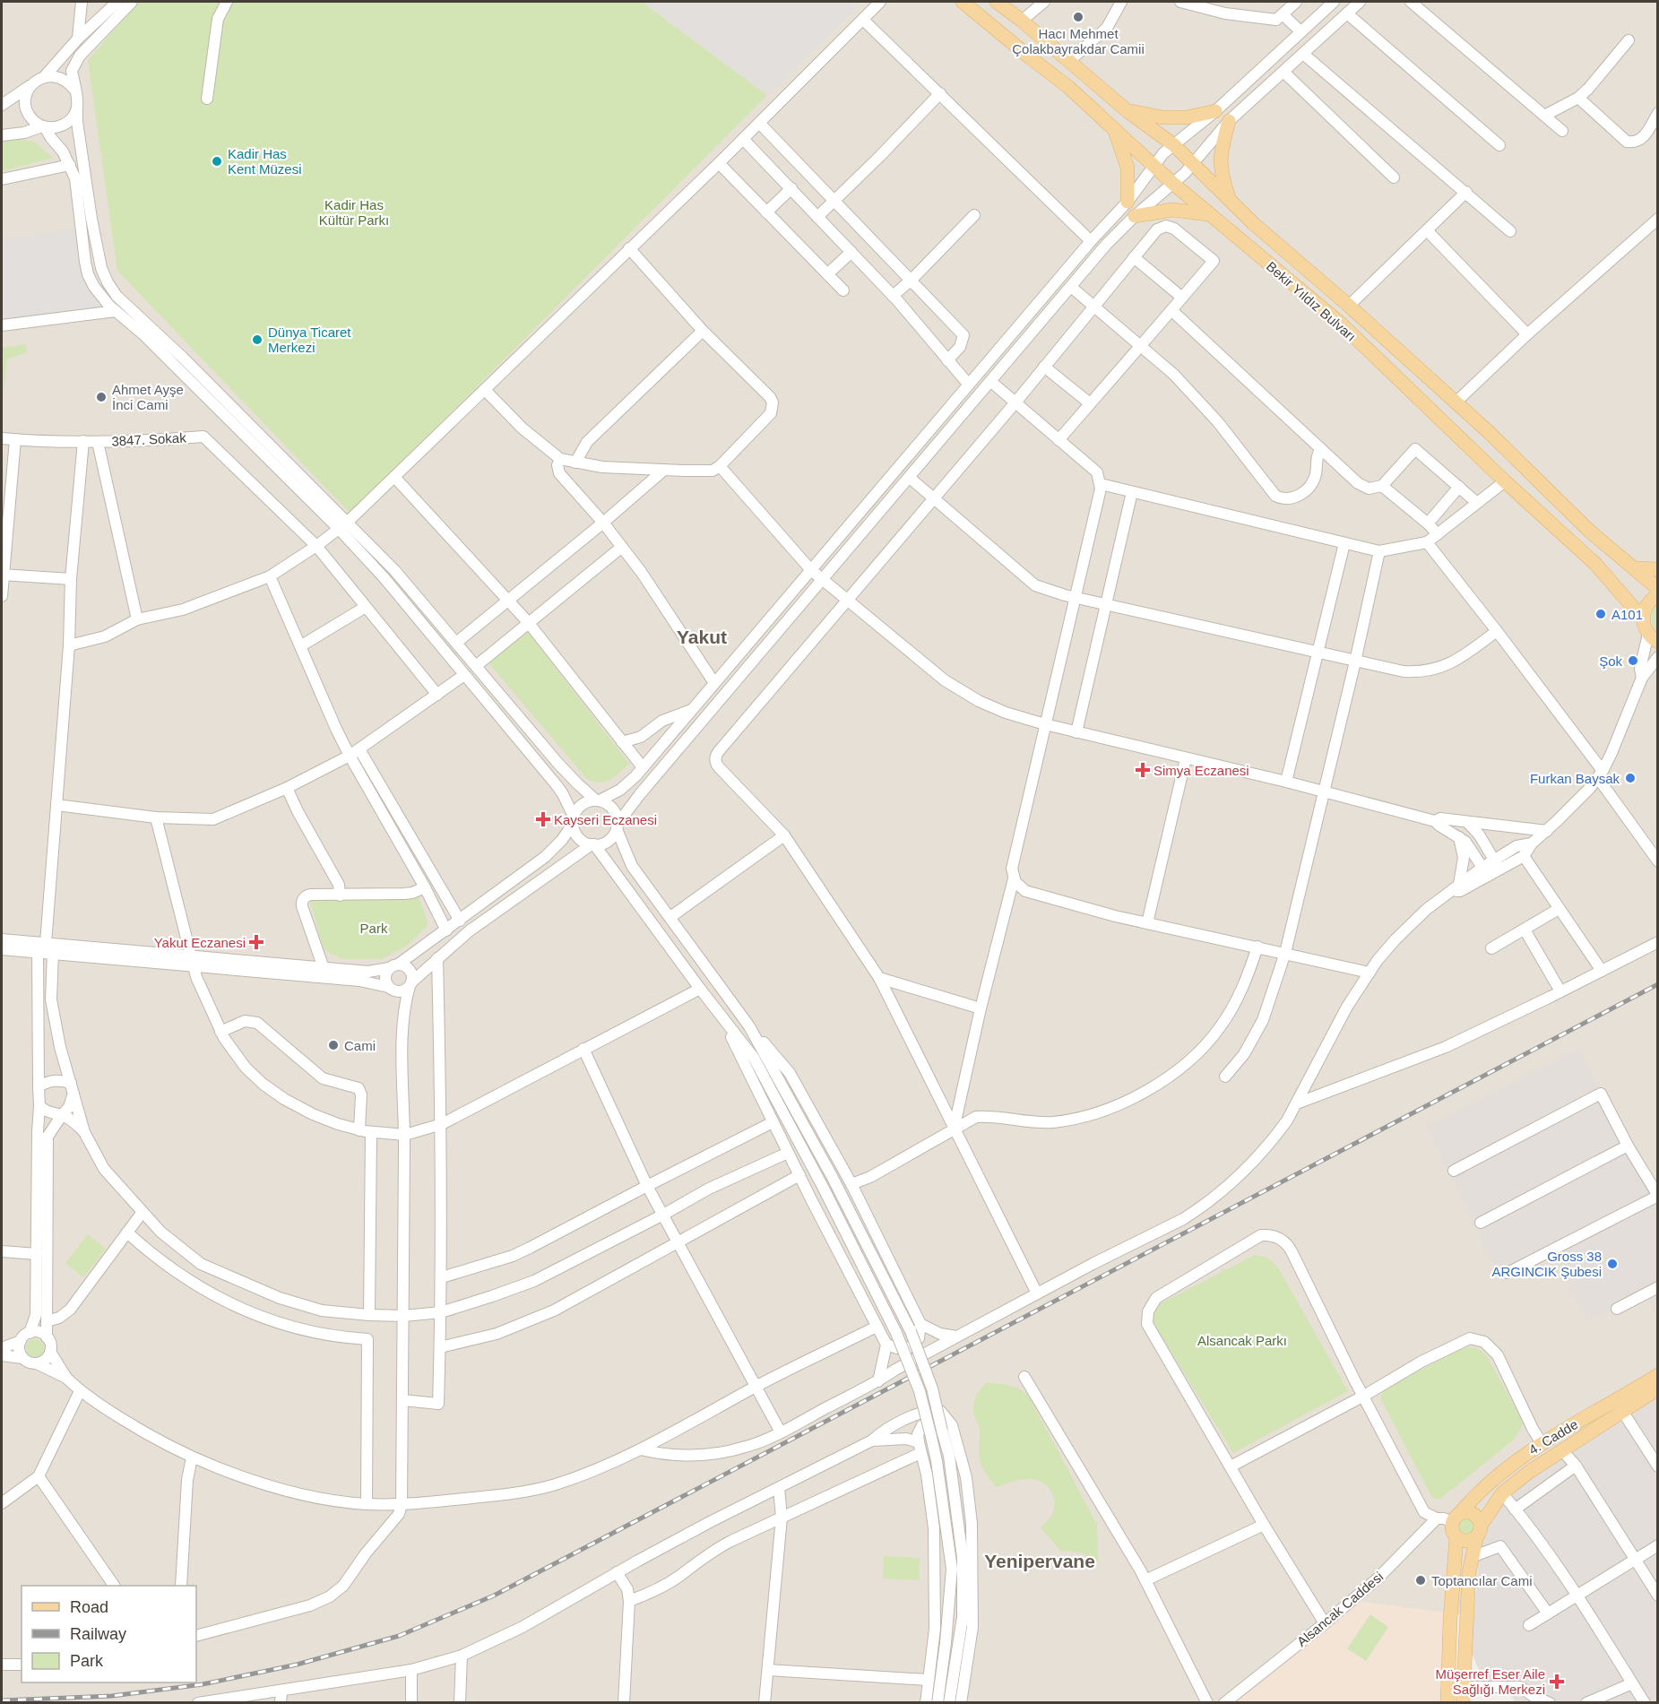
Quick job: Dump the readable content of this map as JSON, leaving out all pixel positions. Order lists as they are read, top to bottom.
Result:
{
  "streets": {
    "main road": ["Bekir Yıldız Bulvarı", "4. Cadde"],
    "street": ["3847. Sokak", "Alsancak Caddesi"]
  },
  "districts": ["Yakut", "Yenipervane"],
  "parks": ["Kadir Has Kültür Parkı", "Park", "Alsancak Parkı"],
  "places": {
    "other": [
      "Hacı Mehmet Çolakbayrakdar Camii",
      "Kadir Has Kent Müzesi",
      "Dünya Ticaret Merkezi",
      "Ahmet Ayşe İnci Cami",
      "A101",
      "Şok",
      "Furkan Baysak",
      "Cami",
      "Gross 38 ARGINCIK Şubesi",
      "Toptancılar Cami"
    ],
    "health": [
      "Simya Eczanesi",
      "Kayseri Eczanesi",
      "Yakut Eczanesi",
      "Müşerref Eser Aile Sağlığı Merkezi"
    ]
  },
  "legend": ["Road", "Railway", "Park"]
}
